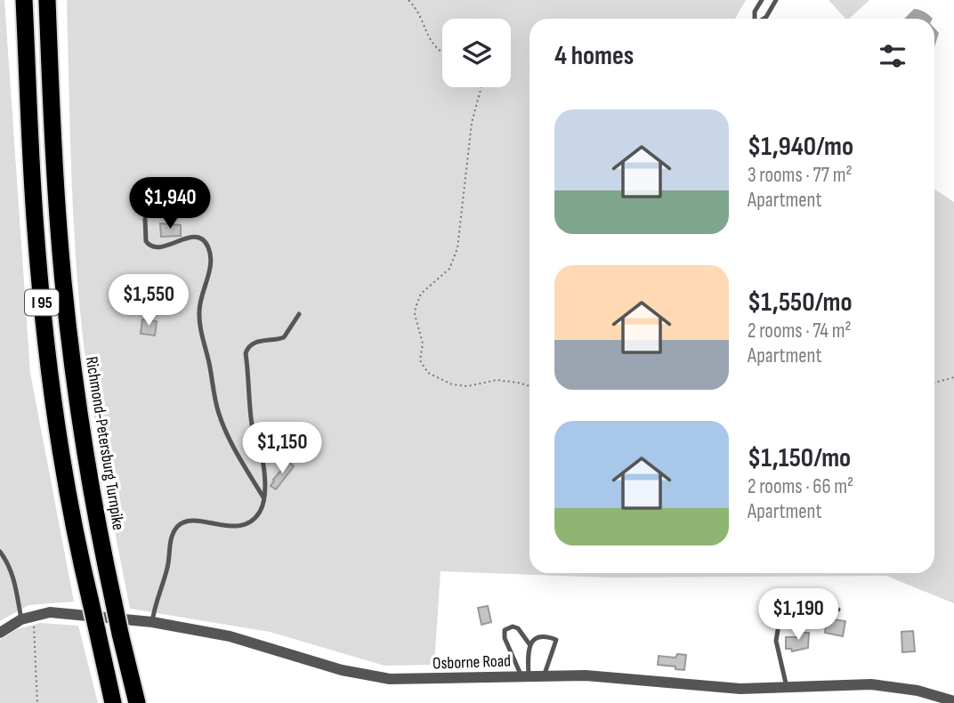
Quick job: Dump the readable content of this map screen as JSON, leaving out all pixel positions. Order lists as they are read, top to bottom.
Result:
{
  "streets": {
    "highway": ["I 95", "Richmond-Petersburg Turnpike"],
    "street": ["Osborne Road"]
  },
  "page": {
    "heading": "4 homes",
    "list": [
      {
        "name": "$1,940/mo",
        "note": "3 rooms · 77 m² · Apartment"
      },
      {
        "name": "$1,550/mo",
        "note": "2 rooms · 74 m² · Apartment"
      },
      {
        "name": "$1,150/mo",
        "note": "2 rooms · 66 m² · Apartment"
      }
    ],
    "price": [
      "$1,940",
      "$1,550",
      "$1,150",
      "$1,190"
    ]
  }
}
